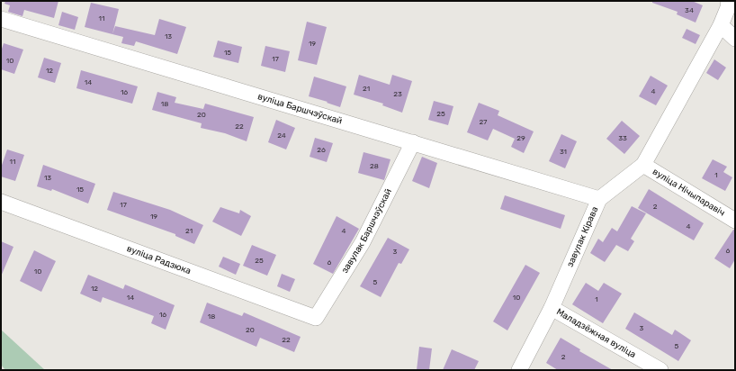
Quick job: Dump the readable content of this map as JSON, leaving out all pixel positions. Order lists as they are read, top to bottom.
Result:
{
  "streets": {
    "street": [
      "вуліца Баршчэўскай",
      "вуліца Нічыпаравіч",
      "завулак Баршчэўскай",
      "завулак Кірава",
      "вуліца Радзюка",
      "Маладзёжная вуліца"
    ]
  },
  "crossings": [
    ["вуліца Баршчэўскай", "завулак Баршчэўскай"],
    ["вуліца Баршчэўскай", "завулак Кірава"],
    ["вуліца Нічыпаравіч", "завулак Кірава"],
    ["завулак Баршчэўскай", "вуліца Радзюка"],
    ["завулак Кірава", "Маладзёжная вуліца"]
  ],
  "house_numbers": [
    "34",
    "11",
    "13",
    "19",
    "15",
    "17",
    "10",
    "12",
    "14",
    "21",
    "4",
    "16",
    "23",
    "18",
    "25",
    "20",
    "27",
    "22",
    "24",
    "29",
    "33",
    "26",
    "31",
    "11",
    "28",
    "1",
    "13",
    "15",
    "17",
    "2",
    "19",
    "4",
    "21",
    "4",
    "6",
    "3",
    "25",
    "6",
    "10",
    "5",
    "12",
    "14",
    "10",
    "1",
    "16",
    "18",
    "3",
    "20",
    "22",
    "5",
    "2"
  ]
}
